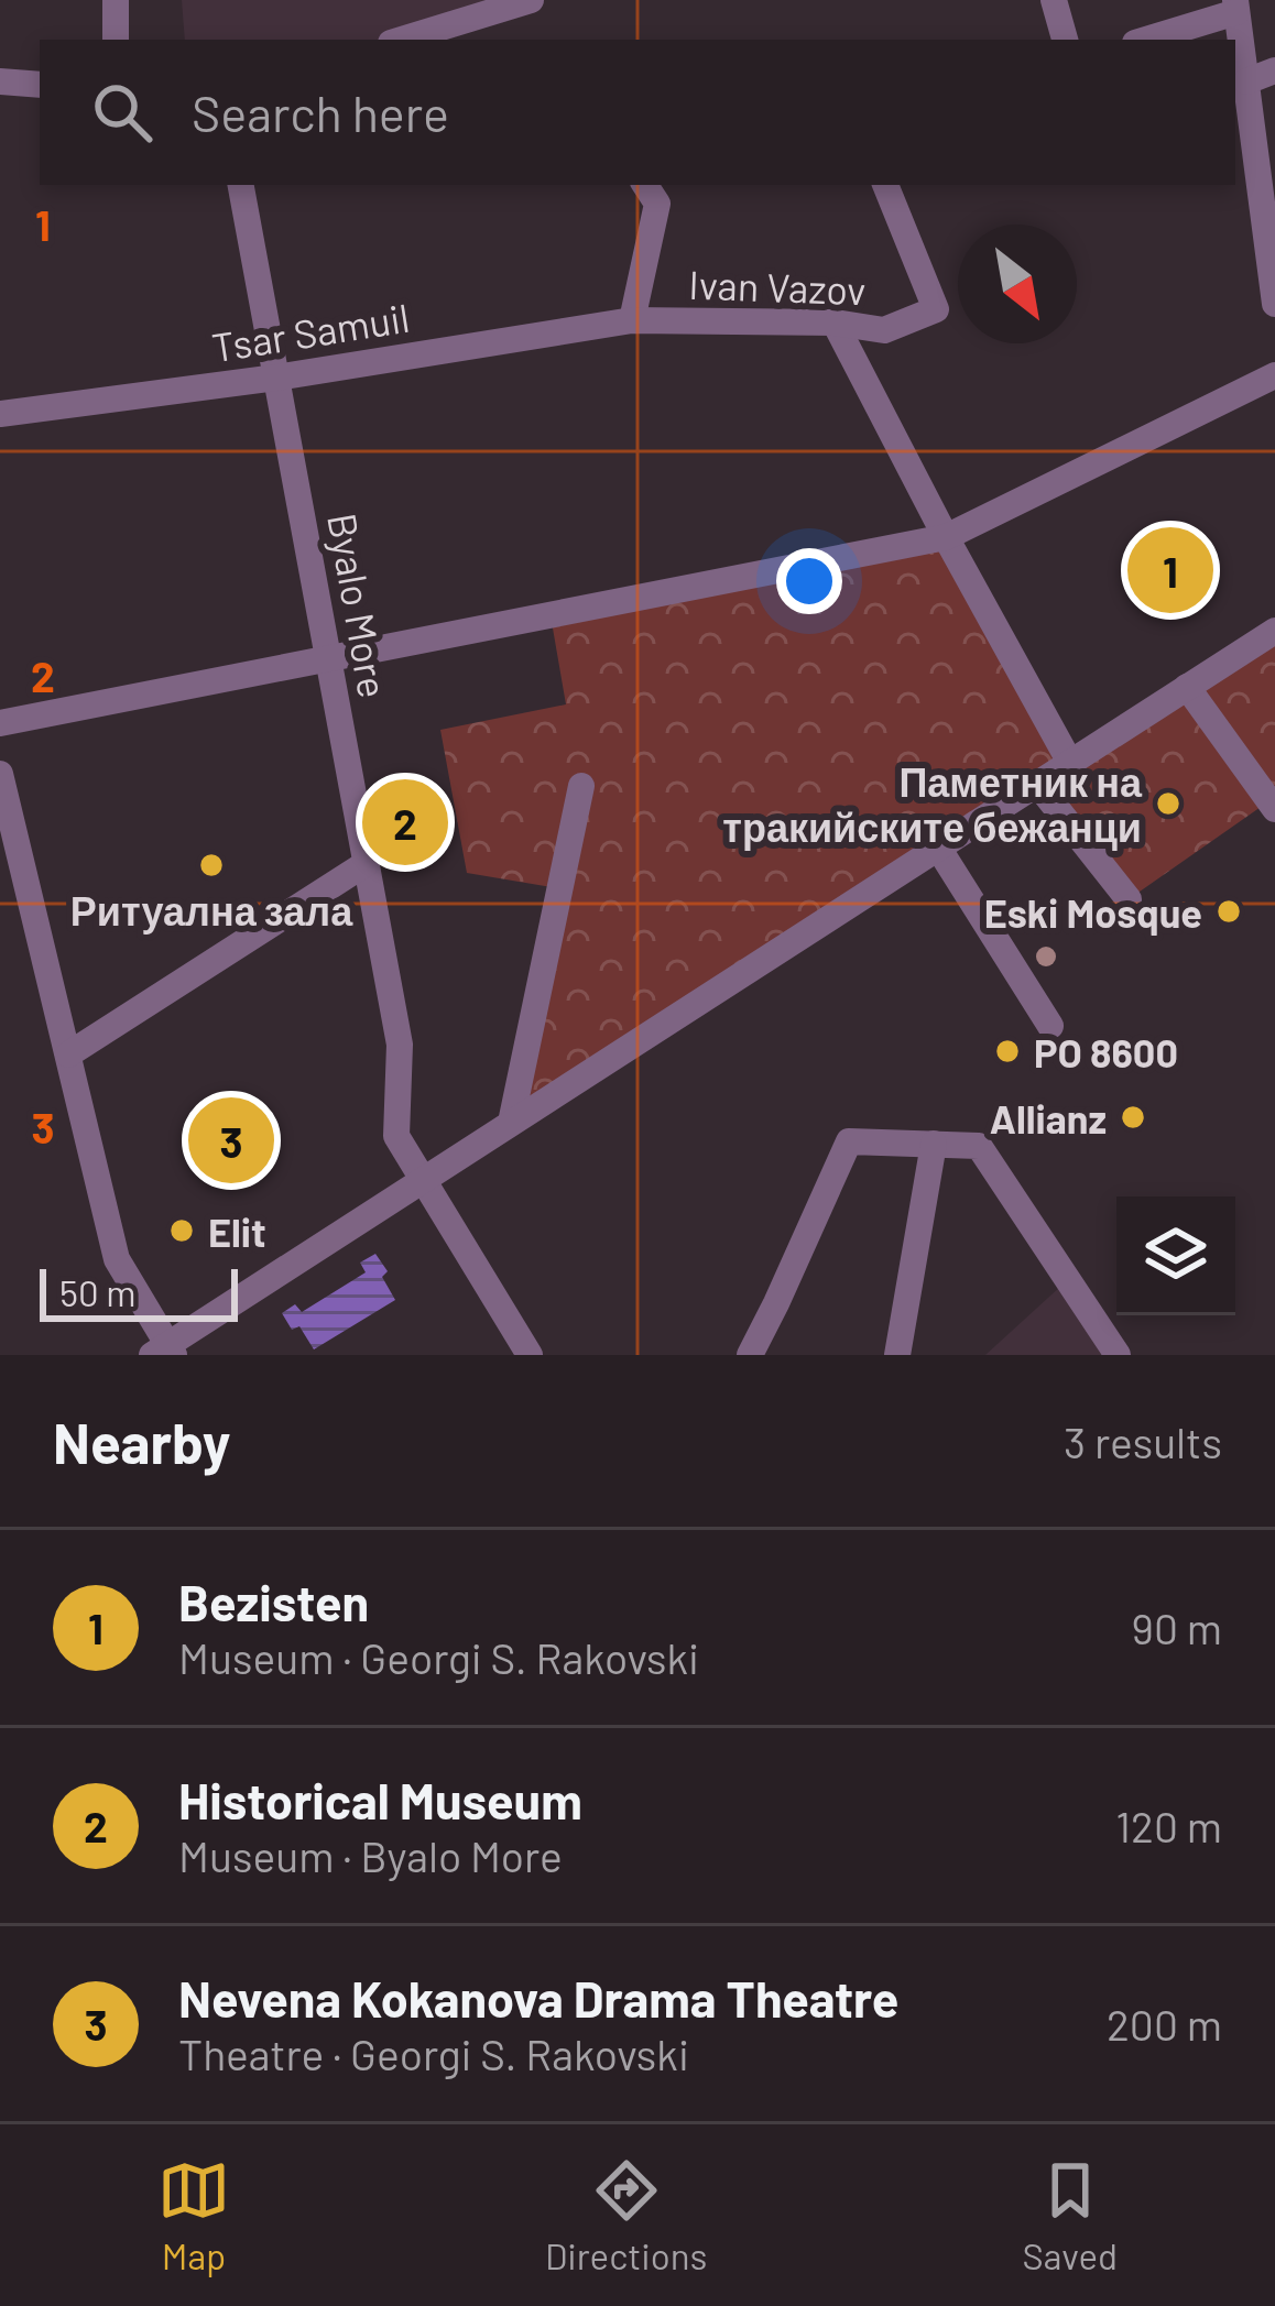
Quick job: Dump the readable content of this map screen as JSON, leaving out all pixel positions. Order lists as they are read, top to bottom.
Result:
{
  "streets": {
    "street": ["Ivan Vazov", "Tsar Samuil", "Byalo More"]
  },
  "crossings": [
    ["Ivan Vazov", "Tsar Samuil"],
    ["Tsar Samuil", "Byalo More"]
  ],
  "places": [
    "Паметник на тракийските бежанци",
    "Ритуална зала",
    "Eski Mosque",
    "PO 8600",
    "Allianz",
    "Elit"
  ],
  "scale_bar": "50 m",
  "north": "bottom right",
  "page": {
    "search": "Search here",
    "pins": ["1", "2", "3"],
    "scale": "50 m",
    "heading": ["Nearby", "3 results"],
    "list": [
      {
        "mark": "1",
        "name": "Bezisten",
        "note": "Museum · Georgi S. Rakovski",
        "value": "90 m"
      },
      {
        "mark": "2",
        "name": "Historical Museum",
        "note": "Museum · Byalo More",
        "value": "120 m"
      },
      {
        "mark": "3",
        "name": "Nevena Kokanova Drama Theatre",
        "note": "Theatre · Georgi S. Rakovski",
        "value": "200 m"
      }
    ],
    "nav": ["Map", "Directions", "Saved"]
  },
  "grid": {
    "rows": ["1", "2", "3"]
  }
}
